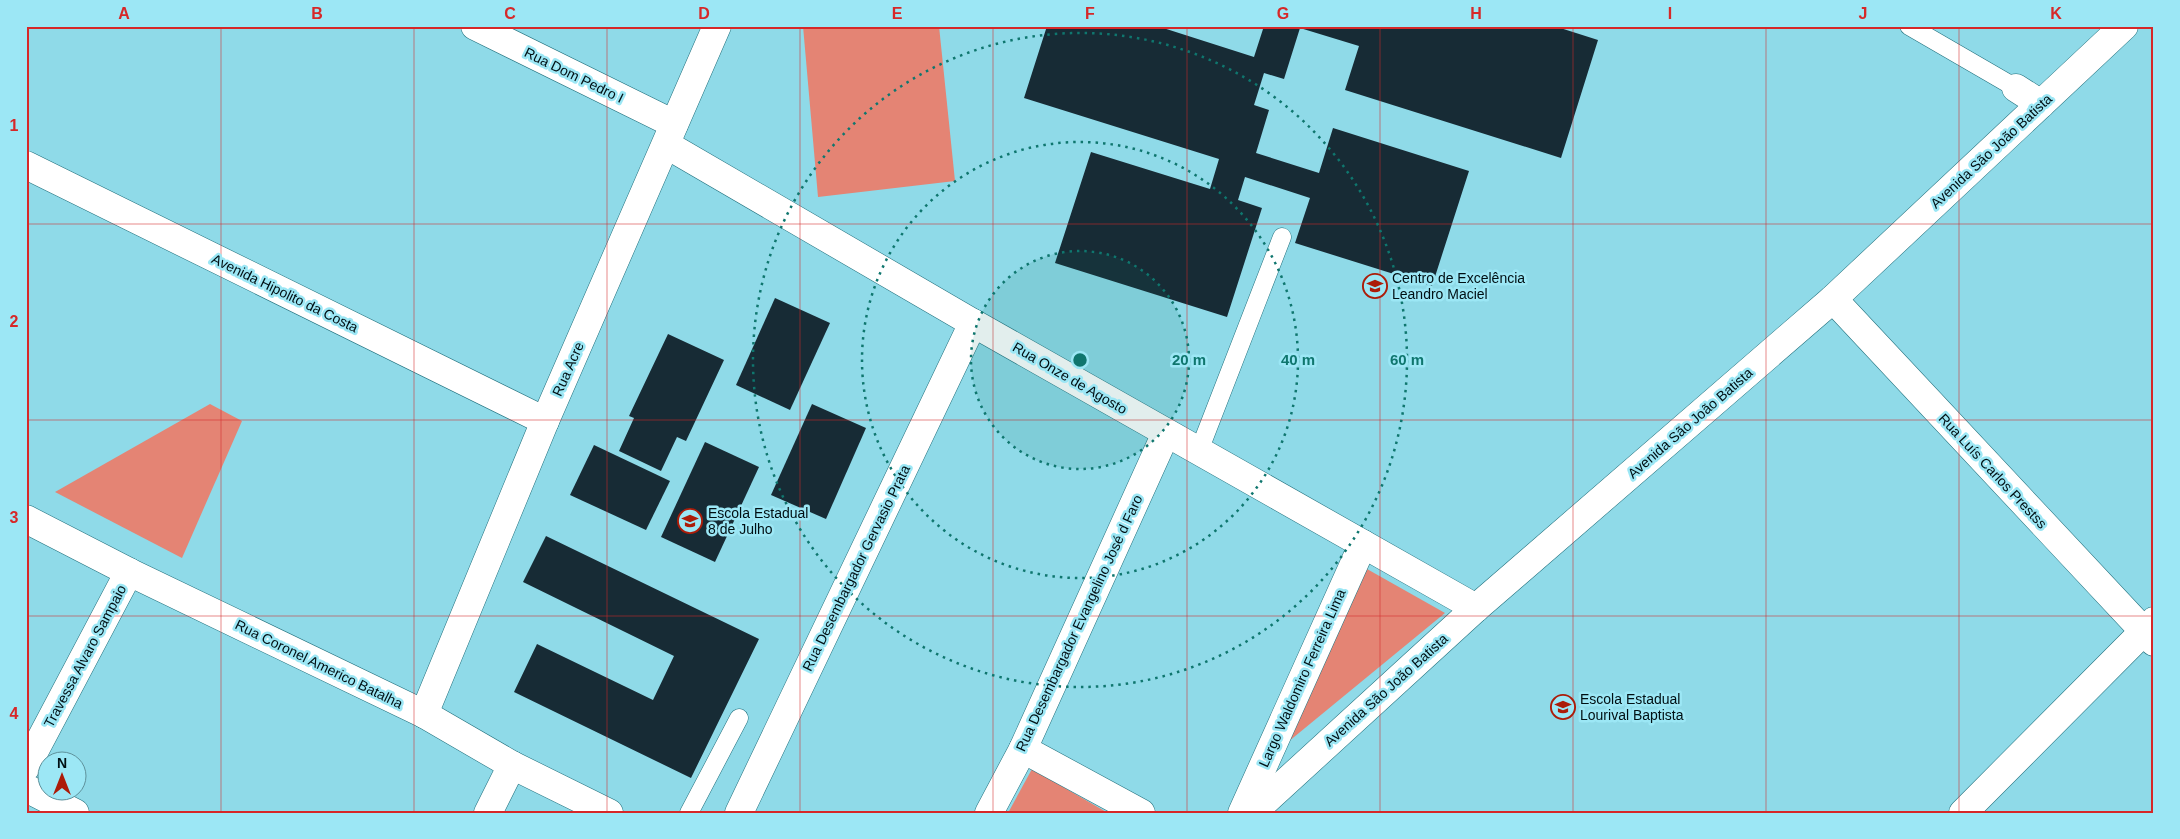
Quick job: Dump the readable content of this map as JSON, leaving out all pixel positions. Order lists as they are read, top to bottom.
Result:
{
  "streets": {
    "street": [
      "Rua Dom Pedro I",
      "Avenida São João Batista",
      "Avenida Hipolito da Costa",
      "Rua Acre",
      "Rua Onze de Agosto",
      "Rua Luís Carlos Prestss",
      "Rua Desembargador Gervasio Prata",
      "Rua Desembargador Evangelino José d Faro",
      "Travessa Alvaro Sampaio",
      "Rua Coronel Americo Batalha",
      "Largo Waldomiro Ferreira Lima"
    ]
  },
  "crossings": [
    ["Rua Dom Pedro I", "Rua Acre"],
    ["Rua Dom Pedro I", "Rua Onze de Agosto"],
    ["Avenida São João Batista", "Rua Onze de Agosto"],
    ["Avenida São João Batista", "Rua Luís Carlos Prestss"],
    ["Avenida Hipolito da Costa", "Rua Acre"],
    ["Rua Acre", "Rua Onze de Agosto"],
    ["Rua Acre", "Rua Coronel Americo Batalha"],
    ["Rua Onze de Agosto", "Rua Desembargador Gervasio Prata"],
    ["Rua Onze de Agosto", "Rua Desembargador Evangelino José d Faro"],
    ["Rua Onze de Agosto", "Largo Waldomiro Ferreira Lima"],
    ["Travessa Alvaro Sampaio", "Rua Coronel Americo Batalha"]
  ],
  "places": {
    "school or university": ["Centro de Excelência Leandro Maciel", "Escola Estadual 8 de Julho", "Escola Estadual Lourival Baptista"]
  },
  "north": "top",
  "grid": {
    "columns": [
      "A",
      "B",
      "C",
      "D",
      "E",
      "F",
      "G",
      "H",
      "I",
      "J",
      "K"
    ],
    "rows": [
      "1",
      "2",
      "3",
      "4"
    ]
  },
  "rings": ["20 m", "40 m", "60 m"]
}
